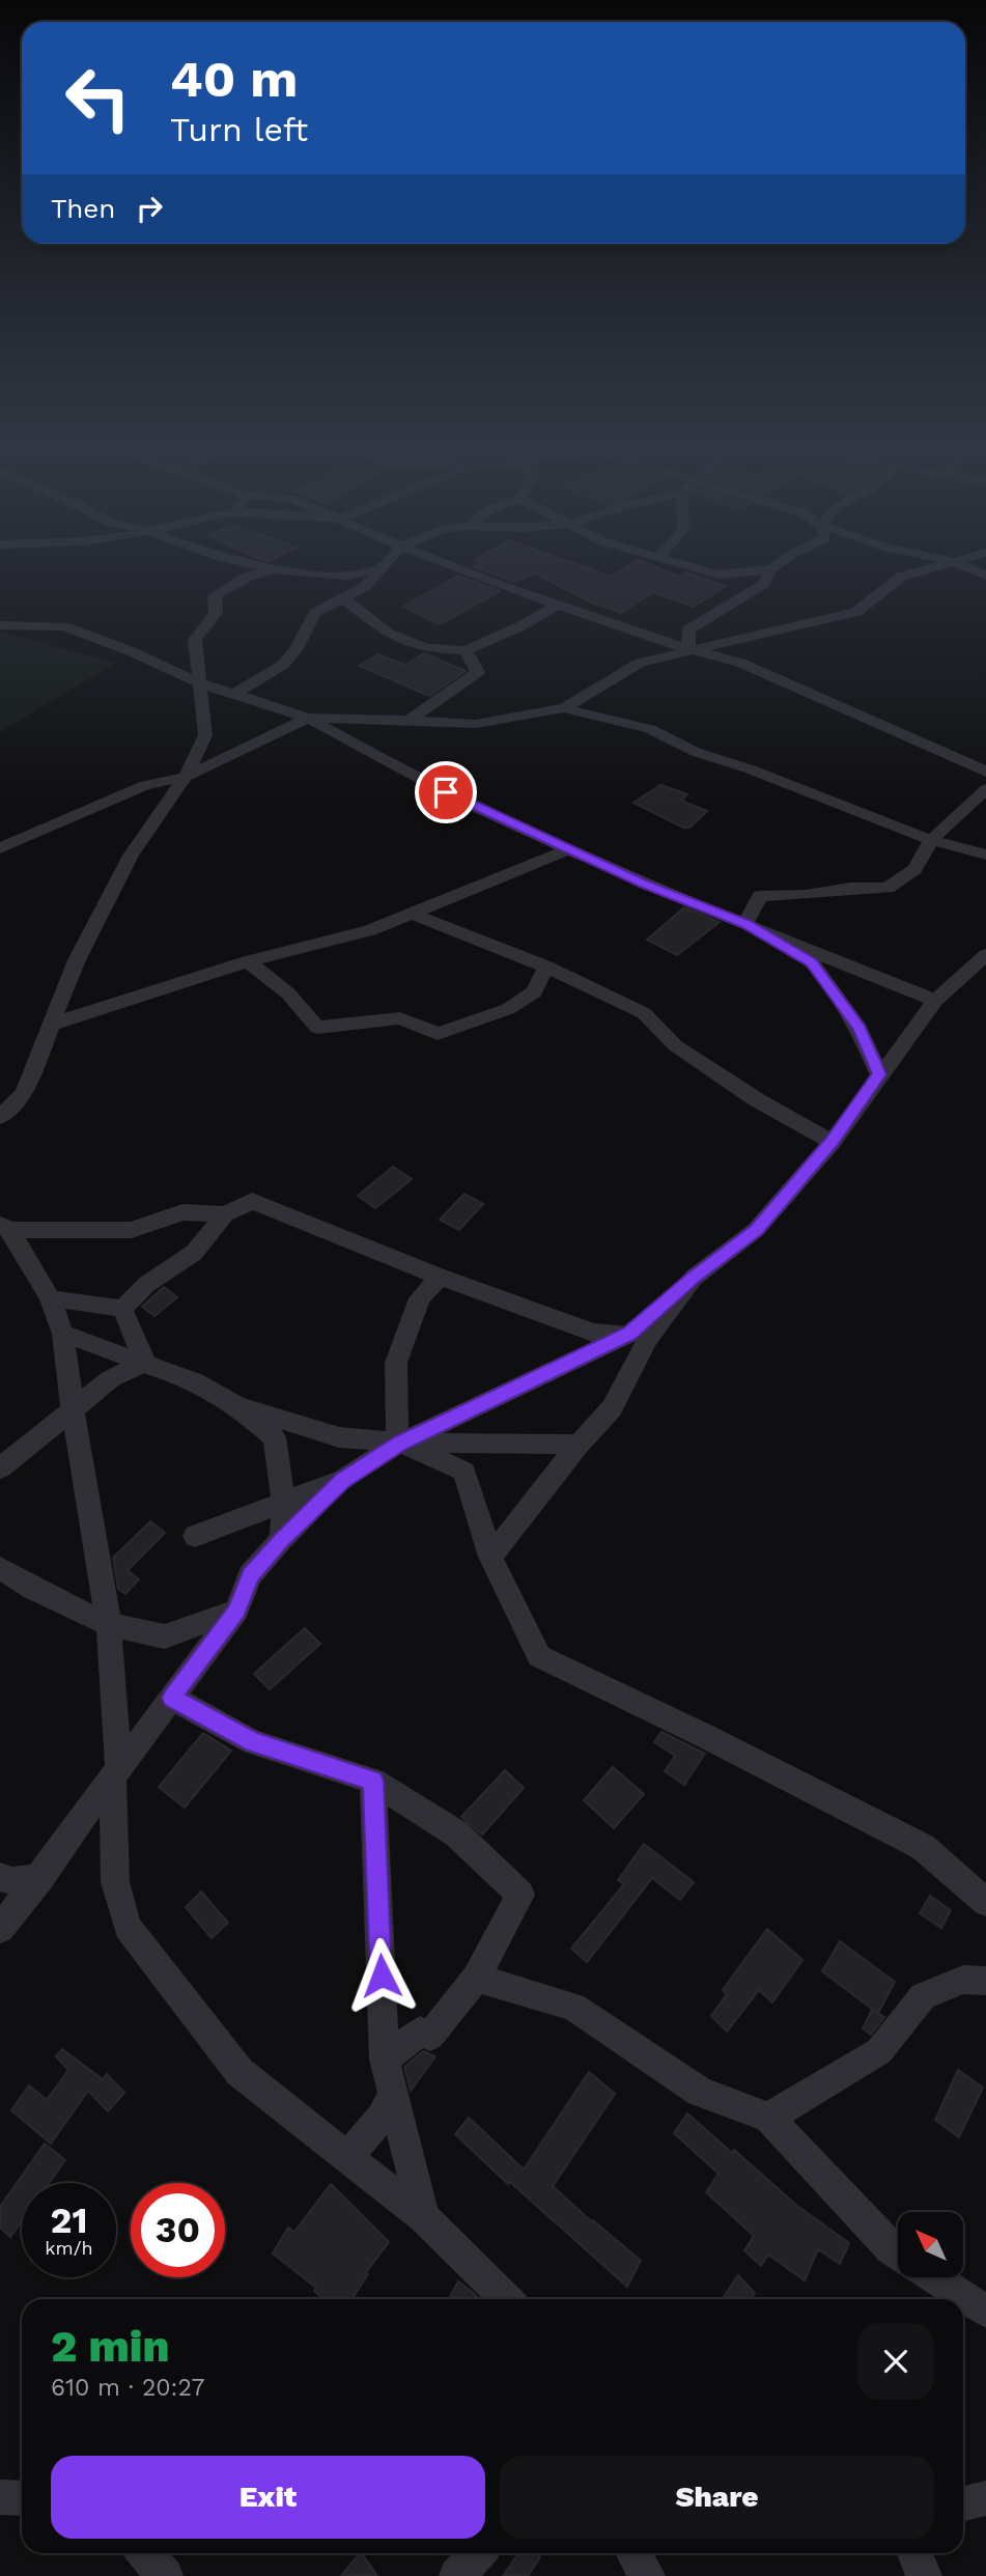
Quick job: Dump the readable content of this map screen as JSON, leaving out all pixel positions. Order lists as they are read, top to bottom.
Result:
{
  "north": "top left",
  "page": {
    "turn": ["40 m", "Turn left"],
    "then": "Then",
    "speed": "21 km/h",
    "limit": "30",
    "heading": ["2 min", "610 m · 20:27"],
    "buttons": ["Exit", "Share"]
  }
}
